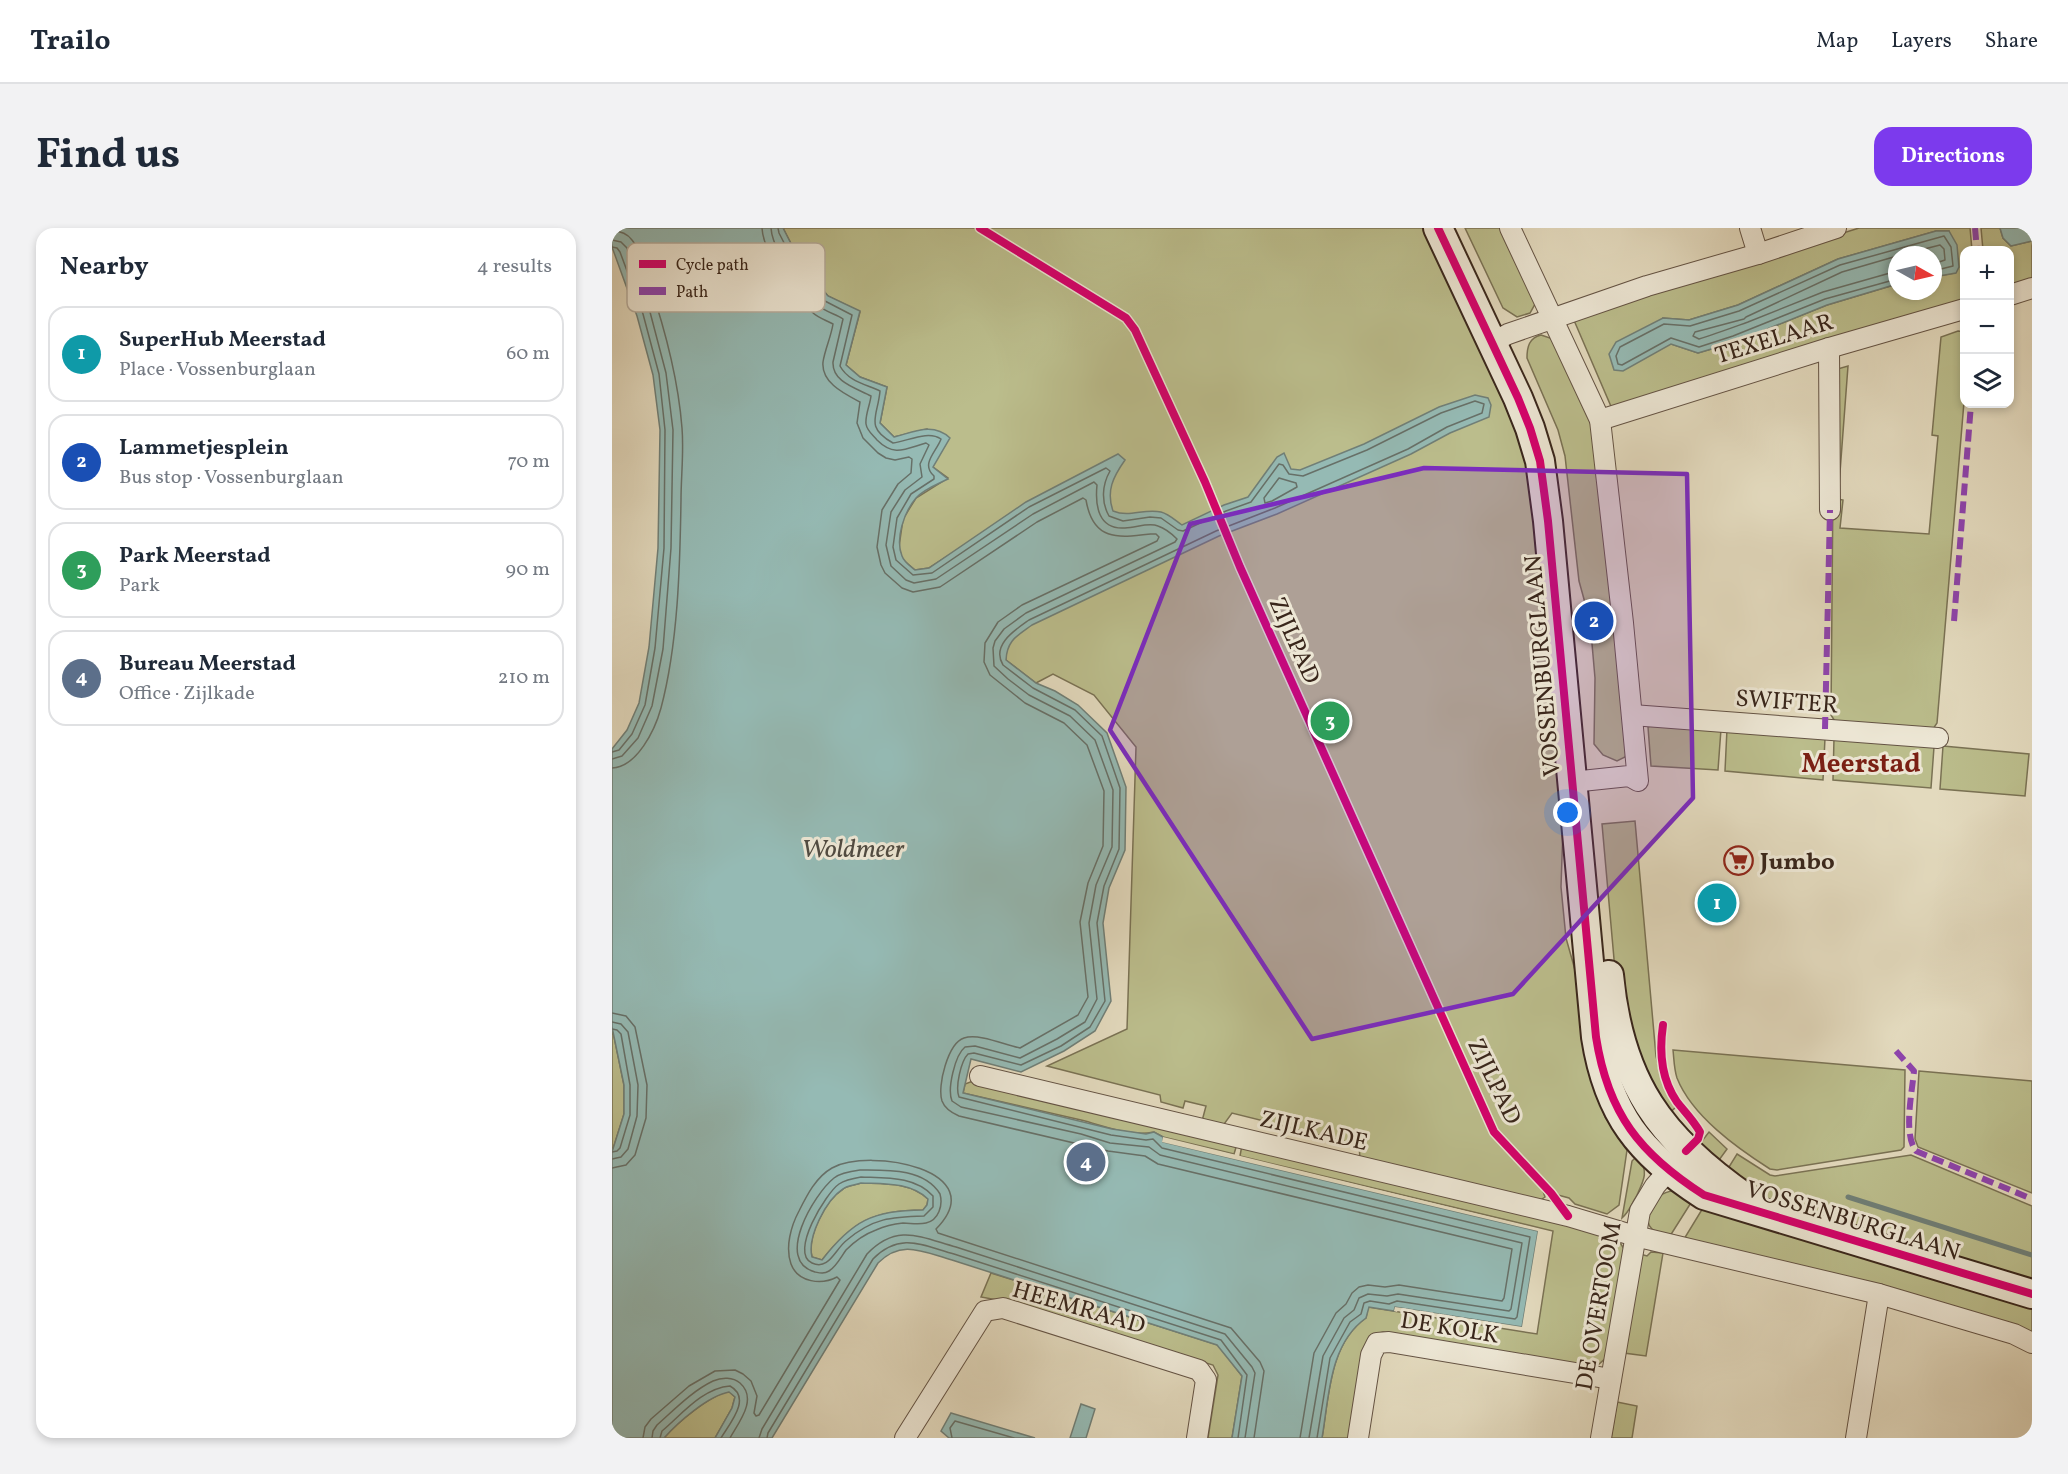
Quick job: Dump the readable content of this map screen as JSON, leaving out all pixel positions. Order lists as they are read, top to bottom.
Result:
{
  "streets": {
    "street": [
      "TEXELAAR",
      "VOSSENBURGLAAN",
      "SWIFTER",
      "ZIJLKADE",
      "DE OVERTOOM",
      "HEEMRAAD",
      "DE KOLK"
    ],
    "cycle path": ["ZIJLPAD"]
  },
  "crossings": [
    ["TEXELAAR", "VOSSENBURGLAAN"],
    ["VOSSENBURGLAAN", "SWIFTER"],
    ["VOSSENBURGLAAN", "DE OVERTOOM"],
    ["ZIJLKADE", "DE OVERTOOM"],
    ["DE OVERTOOM", "DE KOLK"]
  ],
  "districts": ["Meerstad"],
  "water": ["Woldmeer"],
  "places": {
    "supermarket": ["Jumbo"]
  },
  "legend": ["Cycle path", "Path"],
  "north": "right",
  "page": {
    "header": "Trailo",
    "nav": ["Map", "Layers", "Share"],
    "title": "Find us",
    "buttons": "Directions",
    "heading": ["Nearby", "4 results"],
    "map_buttons": ["+", "−"],
    "list": [
      {
        "mark": "1",
        "name": "SuperHub Meerstad",
        "note": "Place · Vossenburglaan",
        "value": "60 m"
      },
      {
        "mark": "2",
        "name": "Lammetjesplein",
        "note": "Bus stop · Vossenburglaan",
        "value": "70 m"
      },
      {
        "mark": "3",
        "name": "Park Meerstad",
        "note": "Park",
        "value": "90 m"
      },
      {
        "mark": "4",
        "name": "Bureau Meerstad",
        "note": "Office · Zijlkade",
        "value": "210 m"
      }
    ],
    "pins": [
      "2",
      "3",
      "1",
      "4"
    ]
  }
}
